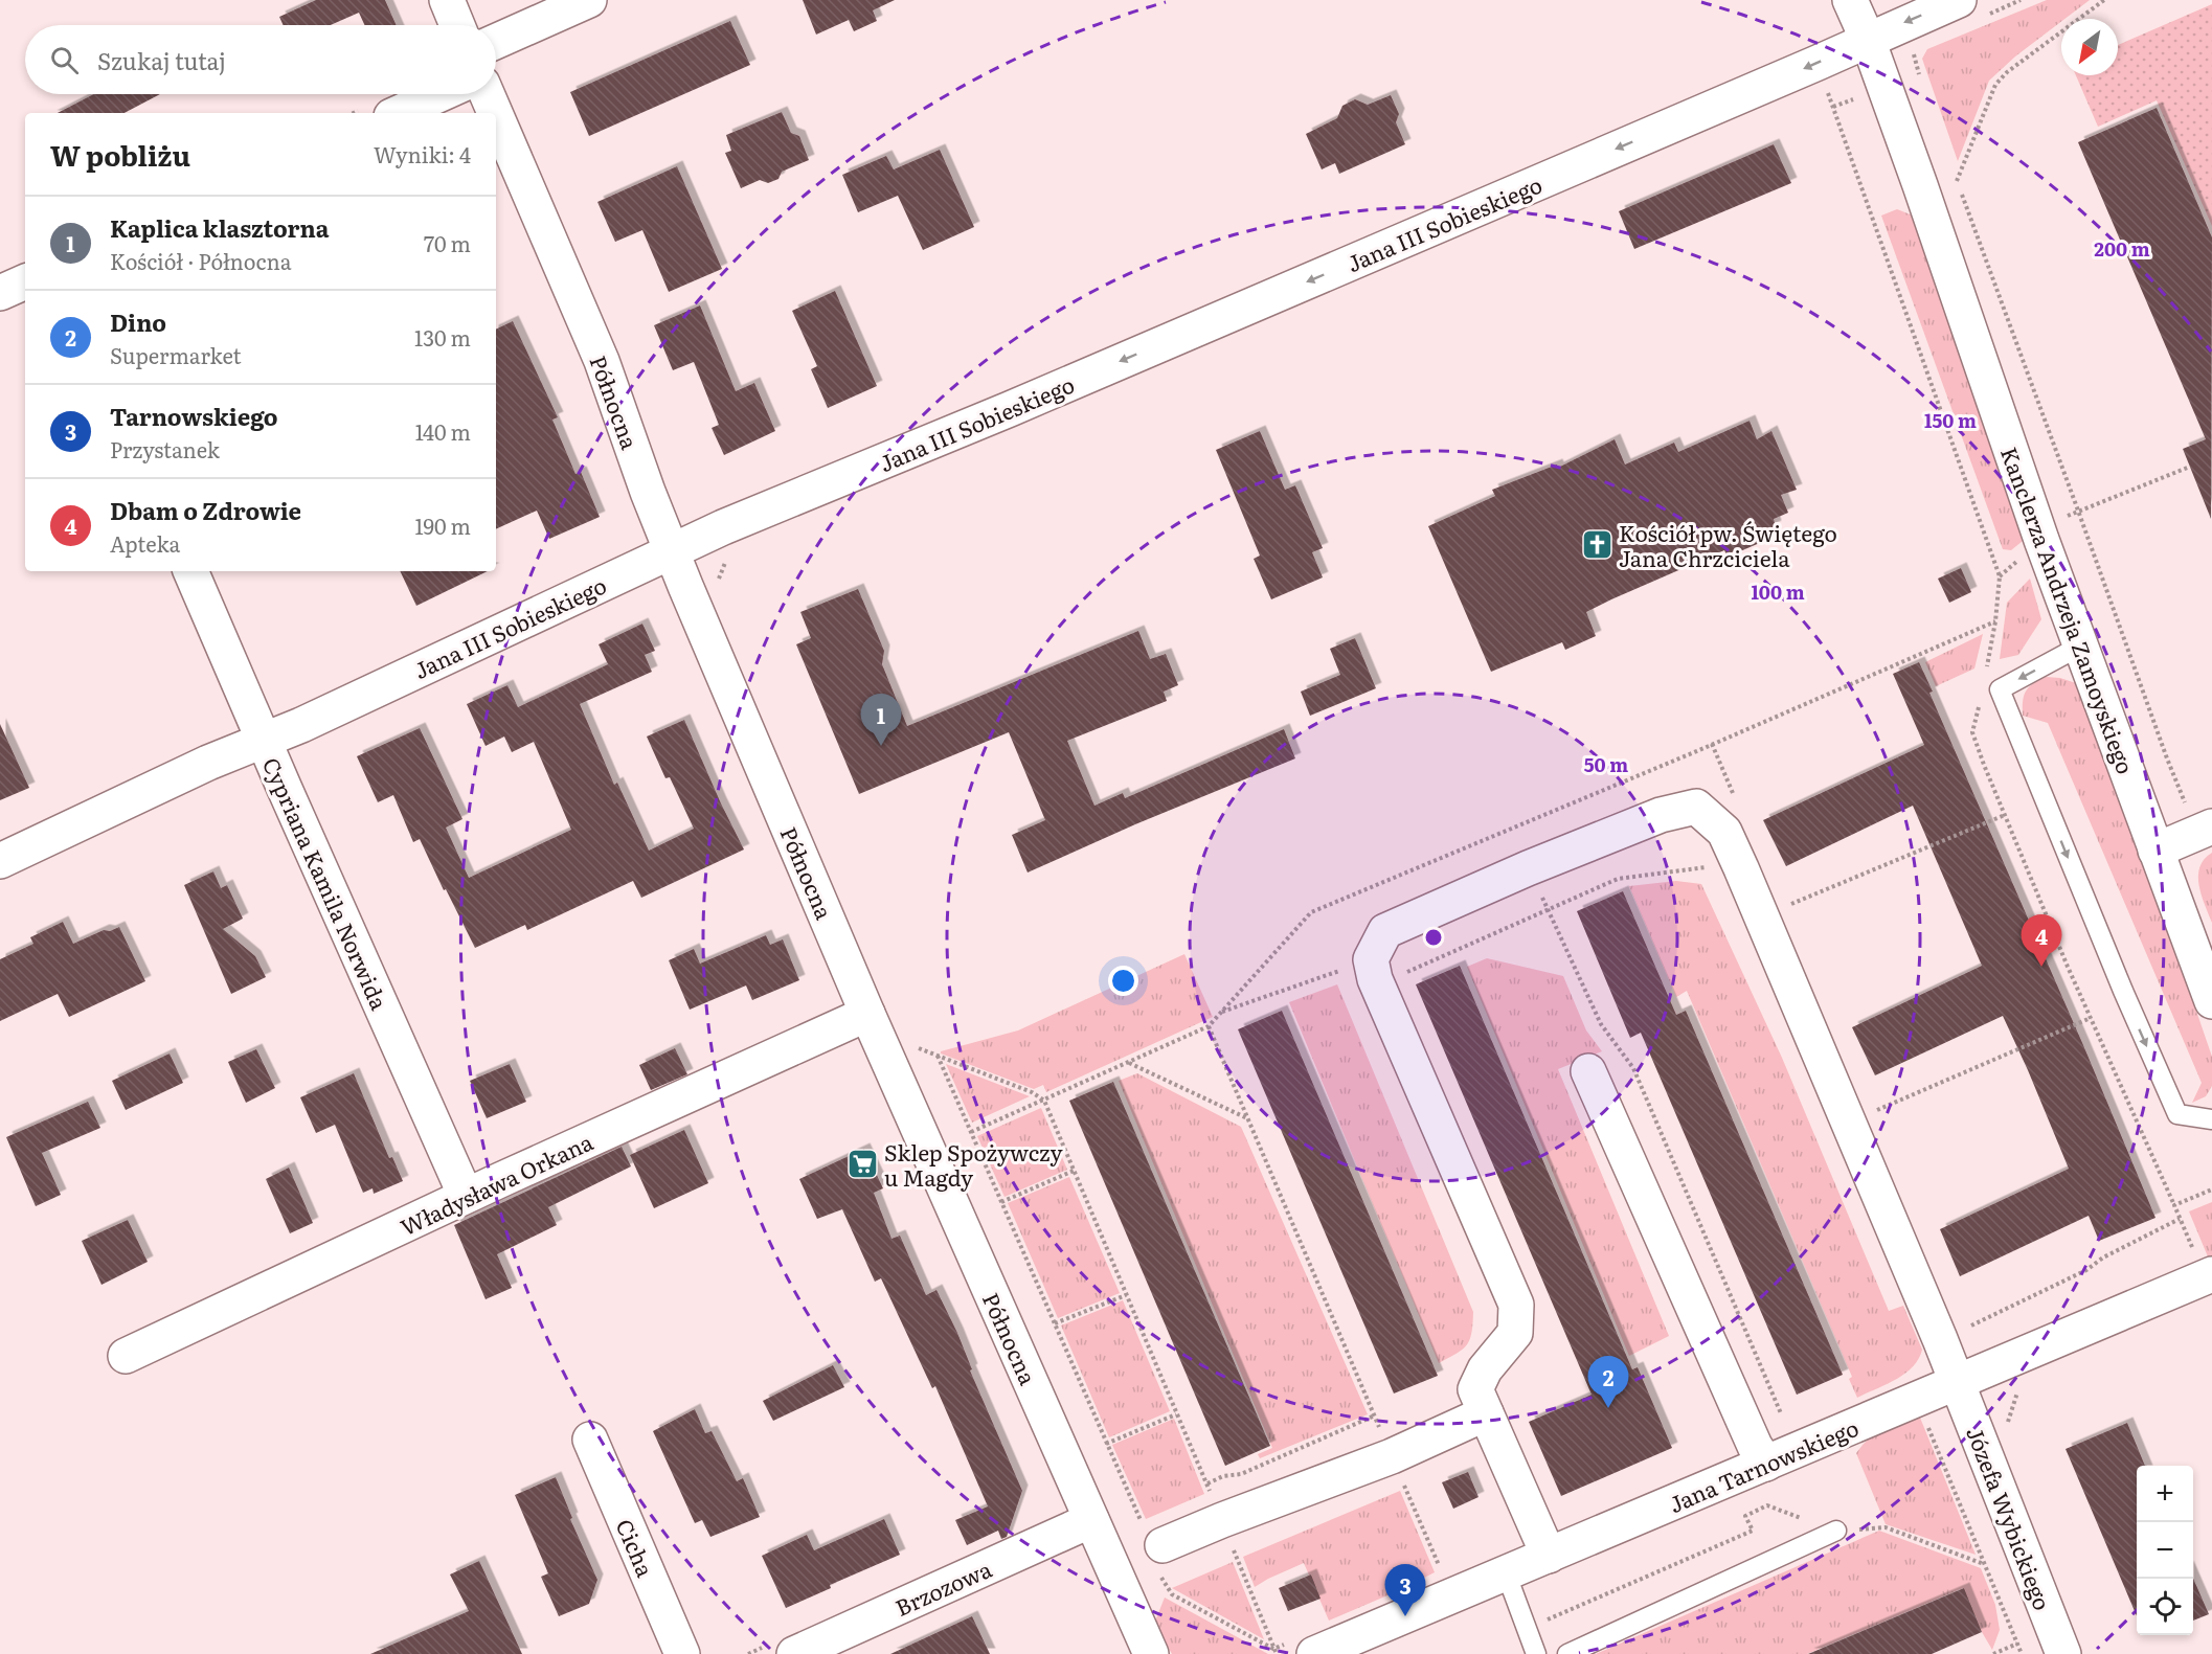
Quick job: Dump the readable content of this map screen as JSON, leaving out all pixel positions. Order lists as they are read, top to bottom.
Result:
{
  "streets": {
    "street": [
      "Jana III Sobieskiego",
      "Północna",
      "Kanclerza Andrzeja Zamoyskiego",
      "Cypriana Kamila Norwida",
      "Władysława Orkana",
      "Jana Tarnowskiego",
      "Józefa Wybickiego",
      "Cicha",
      "Brzozowa"
    ]
  },
  "crossings": [
    ["Jana III Sobieskiego", "Północna"],
    ["Jana III Sobieskiego", "Kanclerza Andrzeja Zamoyskiego"],
    ["Jana III Sobieskiego", "Cypriana Kamila Norwida"],
    ["Północna", "Władysława Orkana"],
    ["Północna", "Brzozowa"],
    ["Cypriana Kamila Norwida", "Władysława Orkana"],
    ["Jana Tarnowskiego", "Józefa Wybickiego"]
  ],
  "one_way": ["Jana III Sobieskiego"],
  "places": {
    "church": ["Kościół pw. Świętego Jana Chrzciciela"],
    "supermarket": ["Sklep Spożywczy u Magdy"]
  },
  "north": "bottom left",
  "page": {
    "search": "Szukaj tutaj",
    "heading": ["W pobliżu", "Wyniki: 4"],
    "list": [
      {
        "mark": "1",
        "name": "Kaplica klasztorna",
        "note": "Kościół · Północna",
        "value": "70 m"
      },
      {
        "mark": "2",
        "name": "Dino",
        "note": "Supermarket",
        "value": "130 m"
      },
      {
        "mark": "3",
        "name": "Tarnowskiego",
        "note": "Przystanek",
        "value": "140 m"
      },
      {
        "mark": "4",
        "name": "Dbam o Zdrowie",
        "note": "Apteka",
        "value": "190 m"
      }
    ],
    "pins": [
      "1",
      "4",
      "2",
      "3"
    ],
    "map_buttons": ["+", "−"]
  },
  "rings": [
    "200 m",
    "150 m",
    "100 m",
    "50 m"
  ]
}
